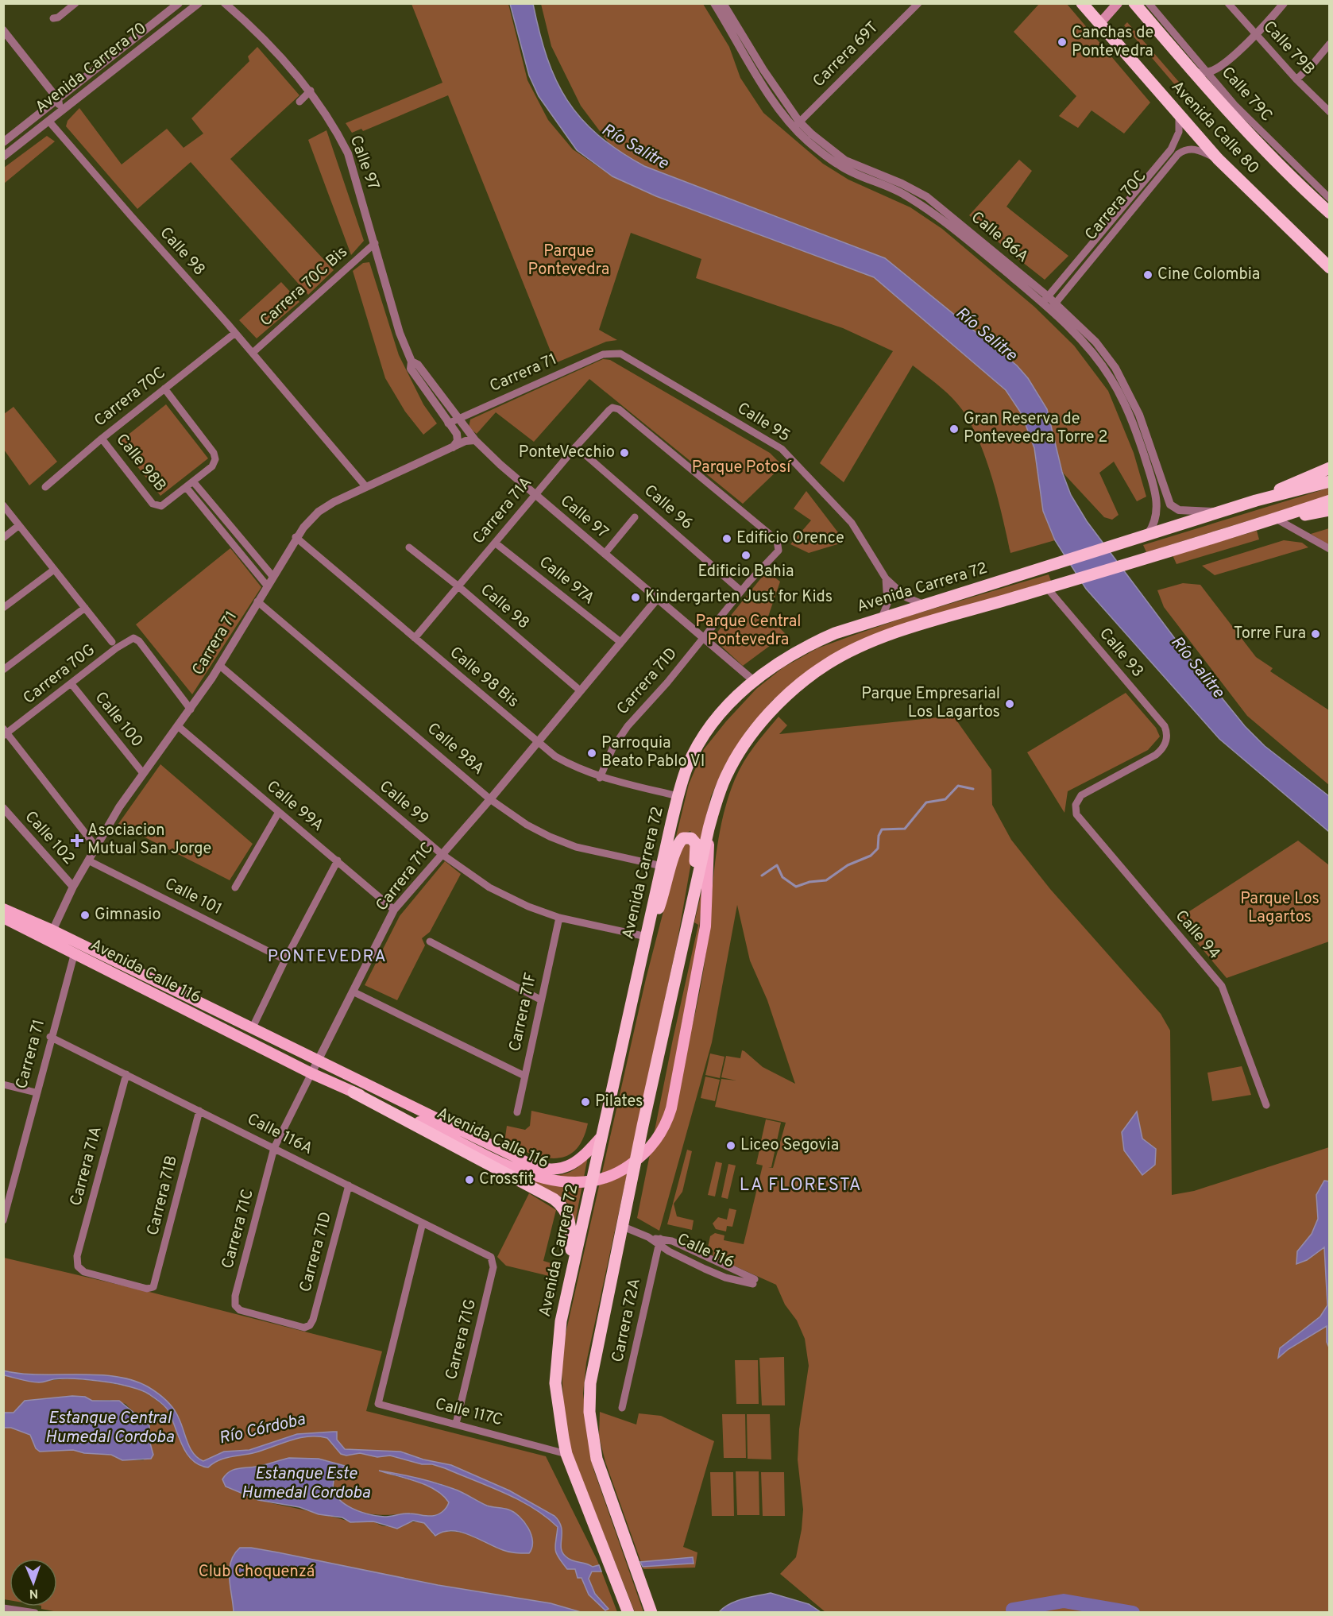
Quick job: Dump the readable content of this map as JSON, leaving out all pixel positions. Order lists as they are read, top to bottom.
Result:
{
  "streets": {
    "highway": ["Avenida Calle 80", "Avenida Carrera 72"],
    "main road": ["Avenida Calle 116"],
    "street": [
      "Calle 79B",
      "Carrera 69T",
      "Avenida Carrera 70",
      "Calle 79C",
      "Calle 97",
      "Carrera 70C",
      "Calle 86A",
      "Calle 98",
      "Carrera 70C Bis",
      "Carrera 71",
      "Calle 95",
      "Calle 98B",
      "Calle 96",
      "Carrera 71A",
      "Calle 97A",
      "Calle 93",
      "Carrera 70G",
      "Calle 98 Bis",
      "Carrera 71D",
      "Calle 100",
      "Calle 98A",
      "Calle 99",
      "Calle 99A",
      "Calle 102",
      "Carrera 71C",
      "Calle 101",
      "Calle 94",
      "Carrera 71F",
      "Calle 116A",
      "Carrera 71B",
      "Calle 116",
      "Carrera 72A",
      "Carrera 71G",
      "Calle 117C"
    ]
  },
  "crossings": [
    ["Carrera 69T", "Calle 86A"],
    ["Avenida Carrera 70", "Calle 98"],
    ["Avenida Calle 80", "Carrera 70C"],
    ["Calle 97", "Carrera 70C Bis"],
    ["Calle 97", "Carrera 71"],
    ["Calle 97", "Carrera 71A"],
    ["Calle 97", "Avenida Carrera 72"],
    ["Calle 97", "Carrera 71D"],
    ["Calle 97", "Carrera 71C"],
    ["Carrera 70C", "Calle 86A"],
    ["Carrera 70C", "Calle 98"],
    ["Carrera 70C", "Calle 98B"],
    ["Calle 86A", "Avenida Carrera 72"],
    ["Calle 98", "Carrera 70C Bis"],
    ["Calle 98", "Carrera 71"],
    ["Calle 98", "Carrera 71A"],
    ["Calle 98", "Carrera 71C"],
    ["Carrera 71", "Calle 95"],
    ["Carrera 71", "Carrera 70G"],
    ["Carrera 71", "Calle 98 Bis"],
    ["Carrera 71", "Calle 100"],
    ["Carrera 71", "Calle 98A"],
    ["Carrera 71", "Calle 99"],
    ["Carrera 71", "Calle 99A"],
    ["Carrera 71", "Calle 102"],
    ["Carrera 71", "Calle 101"],
    ["Carrera 71", "Avenida Calle 116"],
    ["Carrera 71", "Calle 116A"],
    ["Calle 95", "Avenida Carrera 72"],
    ["Calle 96", "Carrera 71A"],
    ["Calle 96", "Carrera 71D"],
    ["Carrera 71A", "Calle 97A"],
    ["Carrera 71A", "Calle 98 Bis"],
    ["Carrera 71A", "Carrera 71D"],
    ["Carrera 71A", "Calle 116A"],
    ["Carrera 71A", "Carrera 71B"],
    ["Calle 97A", "Carrera 71C"],
    ["Avenida Carrera 72", "Calle 98 Bis"],
    ["Avenida Carrera 72", "Calle 98A"],
    ["Avenida Carrera 72", "Calle 99"],
    ["Avenida Carrera 72", "Avenida Calle 116"],
    ["Avenida Carrera 72", "Calle 117C"],
    ["Calle 93", "Calle 94"],
    ["Carrera 70G", "Calle 100"],
    ["Calle 98 Bis", "Carrera 71D"],
    ["Calle 98 Bis", "Carrera 71C"],
    ["Carrera 71D", "Carrera 71C"],
    ["Carrera 71D", "Calle 116A"],
    ["Calle 98A", "Carrera 71C"],
    ["Calle 99", "Carrera 71C"],
    ["Calle 99", "Carrera 71F"],
    ["Calle 99A", "Carrera 71C"],
    ["Carrera 71C", "Avenida Calle 116"],
    ["Carrera 71C", "Calle 116A"],
    ["Calle 116A", "Carrera 71B"],
    ["Calle 116A", "Carrera 71G"],
    ["Calle 116A", "Calle 117C"],
    ["Calle 116", "Carrera 72A"],
    ["Carrera 71G", "Calle 117C"]
  ],
  "districts": ["PONTEVEDRA", "LA FLORESTA"],
  "water": [
    "Río Salitre",
    "Estanque Central Humedal Cordoba",
    "Río Córdoba",
    "Estanque Este Humedal Cordoba"
  ],
  "parks": [
    "Parque Pontevedra",
    "Parque Potosí",
    "Parque Central Pontevedra",
    "Parque Los Lagartos",
    "Club Choquenzá"
  ],
  "places": {
    "other": [
      "Canchas de Pontevedra",
      "Cine Colombia",
      "Gran Reserva de Ponteveedra Torre 2",
      "PonteVecchio",
      "Edificio Orence",
      "Edificio Bahia",
      "Kindergarten Just for Kids",
      "Torre Fura",
      "Parque Empresarial Los Lagartos",
      "Parroquia Beato Pablo VI",
      "Gimnasio",
      "Pilates",
      "Liceo Segovia",
      "Crossfit"
    ],
    "health": ["Asociacion Mutual San Jorge"]
  },
  "north": "bottom"
}
